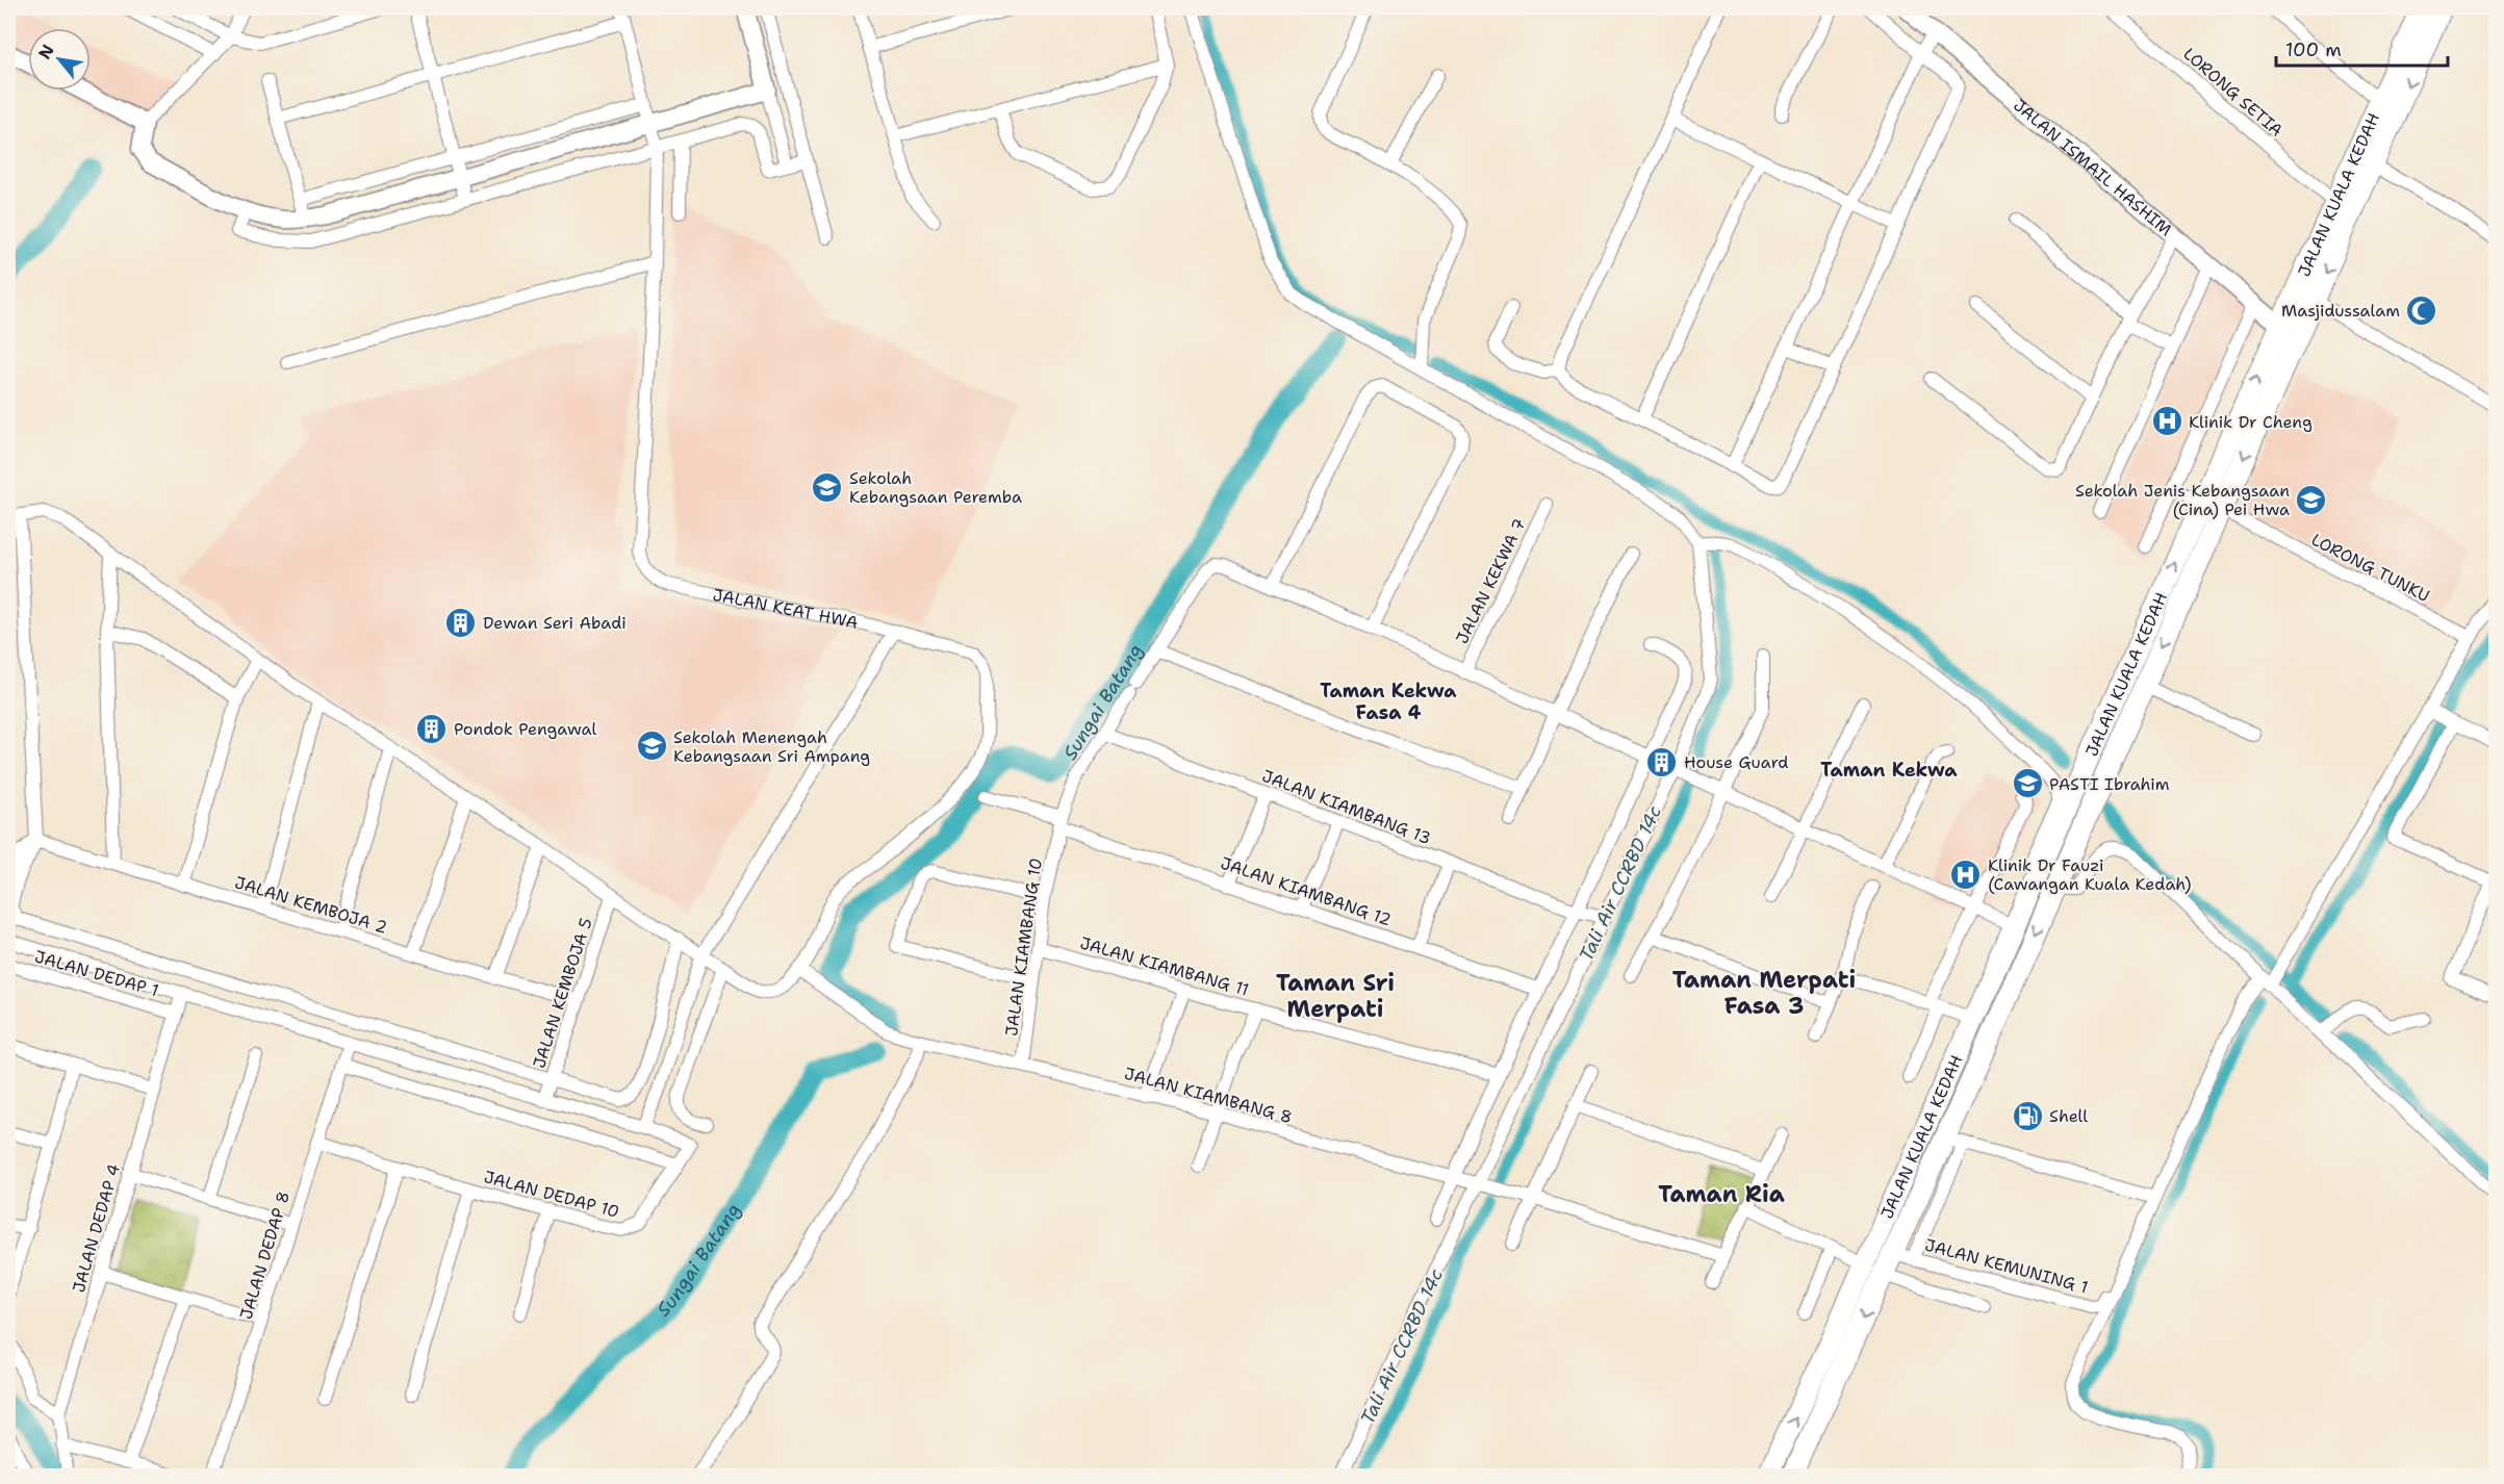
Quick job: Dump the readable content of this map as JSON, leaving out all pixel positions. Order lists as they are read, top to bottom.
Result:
{
  "streets": {
    "main road": ["JALAN KUALA KEDAH"],
    "street": [
      "LORONG SETIA",
      "JALAN ISMAIL HASHIM",
      "LORONG TUNKU",
      "JALAN KEKWA 7",
      "JALAN KEAT HWA",
      "JALAN KIAMBANG 13",
      "JALAN KIAMBANG 12",
      "JALAN KEMBOJA 2",
      "JALAN KIAMBANG 10",
      "JALAN KIAMBANG 11",
      "JALAN DEDAP 1",
      "JALAN KEMBOJA 5",
      "JALAN KIAMBANG 8",
      "JALAN DEDAP 10",
      "JALAN DEDAP 4",
      "JALAN DEDAP 8",
      "JALAN KEMUNING 1"
    ]
  },
  "crossings": [
    ["LORONG SETIA", "JALAN KUALA KEDAH"],
    ["JALAN ISMAIL HASHIM", "JALAN KUALA KEDAH"],
    ["JALAN KUALA KEDAH", "LORONG TUNKU"],
    ["JALAN KUALA KEDAH", "JALAN KEMUNING 1"],
    ["JALAN KEAT HWA", "JALAN KIAMBANG 8"],
    ["JALAN KIAMBANG 13", "JALAN KIAMBANG 10"],
    ["JALAN KIAMBANG 12", "JALAN KIAMBANG 10"],
    ["JALAN KEMBOJA 2", "JALAN KEMBOJA 5"],
    ["JALAN KIAMBANG 10", "JALAN KIAMBANG 11"],
    ["JALAN KIAMBANG 10", "JALAN KIAMBANG 8"],
    ["JALAN DEDAP 1", "JALAN DEDAP 4"],
    ["JALAN DEDAP 10", "JALAN DEDAP 8"]
  ],
  "districts": [
    "Taman Kekwa Fasa 4",
    "Taman Kekwa",
    "Taman Merpati Fasa 3",
    "Taman Sri Merpati",
    "Taman Ria"
  ],
  "water": ["Sungai Batang", "Tali Air CCRBD 14c"],
  "places": {
    "mosque": ["Masjidussalam"],
    "hospital": ["Klinik Dr Cheng", "Klinik Dr Fauzi (Cawangan Kuala Kedah)"],
    "school or university": [
      "Sekolah Kebangsaan Peremba",
      "Sekolah Jenis Kebangsaan (Cina) Pei Hwa",
      "Sekolah Menengah Kebangsaan Sri Ampang",
      "PASTI Ibrahim"
    ],
    "building": ["Dewan Seri Abadi", "Pondok Pengawal", "House Guard"],
    "fuel station": ["Shell"]
  },
  "scale_bar": "100 m",
  "north": "top left"
}
